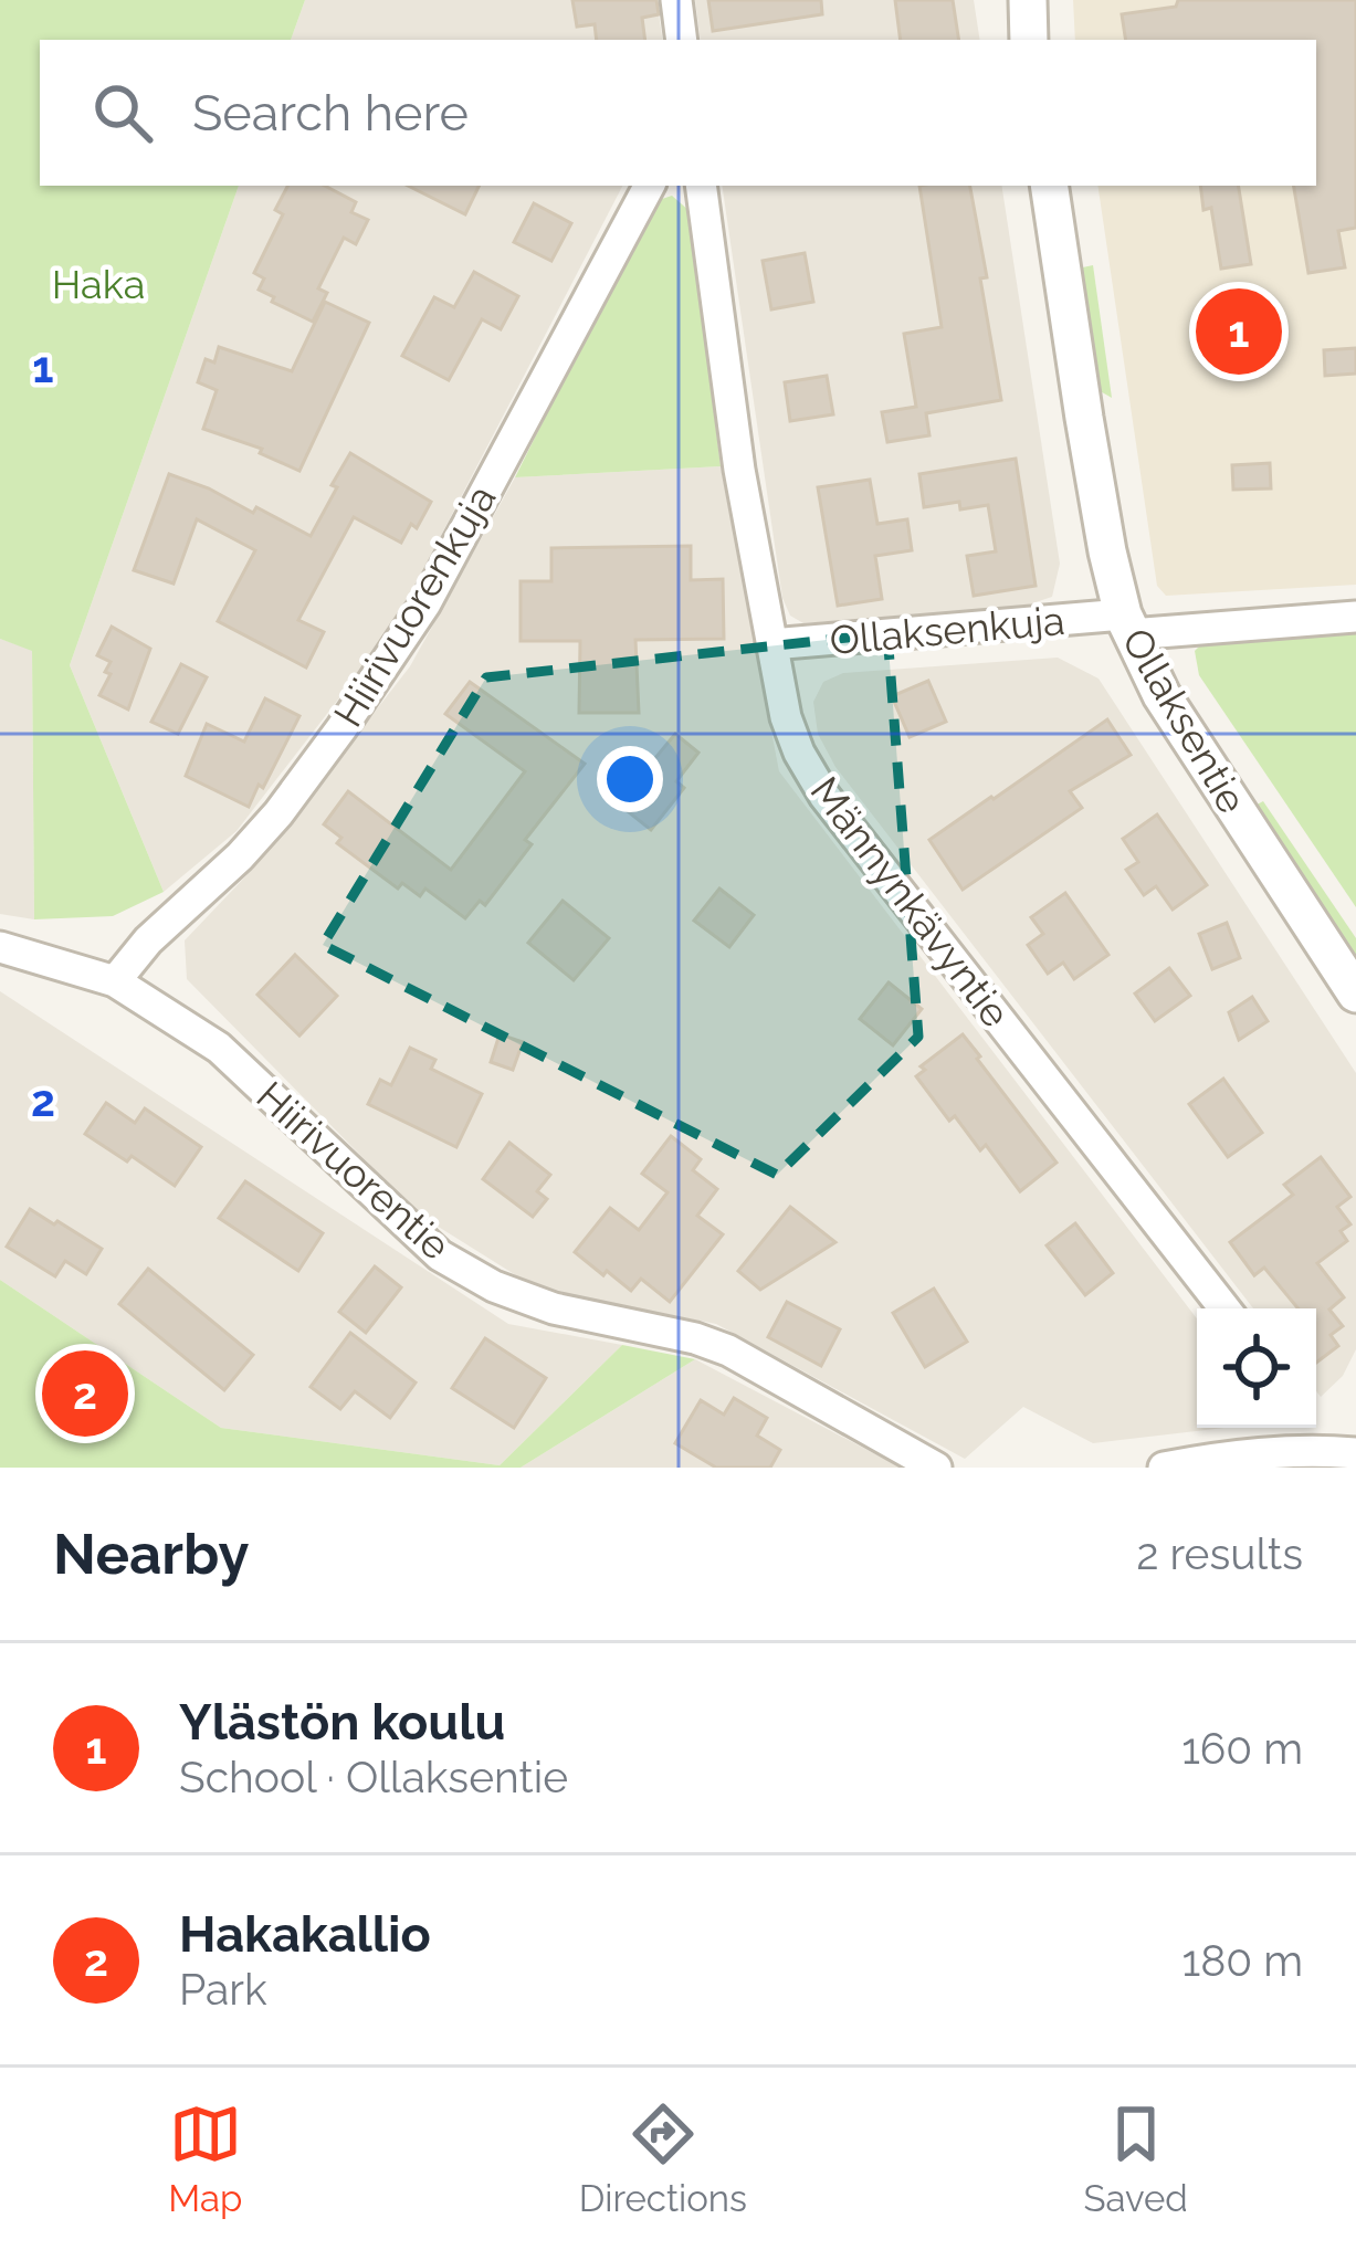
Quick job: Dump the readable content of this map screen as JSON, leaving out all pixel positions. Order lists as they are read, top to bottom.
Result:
{
  "streets": {
    "street": [
      "Hiirivuorenkuja",
      "Ollaksenkuja",
      "Ollaksentie",
      "Männynkävyntie",
      "Hiirivuorentie"
    ]
  },
  "crossings": [
    ["Hiirivuorenkuja", "Hiirivuorentie"],
    ["Ollaksenkuja", "Ollaksentie"],
    ["Ollaksenkuja", "Männynkävyntie"]
  ],
  "parks": ["Haka"],
  "page": {
    "search": "Search here",
    "pins": ["1", "2"],
    "heading": ["Nearby", "2 results"],
    "list": [
      {
        "mark": "1",
        "name": "Ylästön koulu",
        "note": "School · Ollaksentie",
        "value": "160 m"
      },
      {
        "mark": "2",
        "name": "Hakakallio",
        "note": "Park",
        "value": "180 m"
      }
    ],
    "nav": ["Map", "Directions", "Saved"]
  },
  "grid": {
    "rows": ["1", "2"]
  }
}
